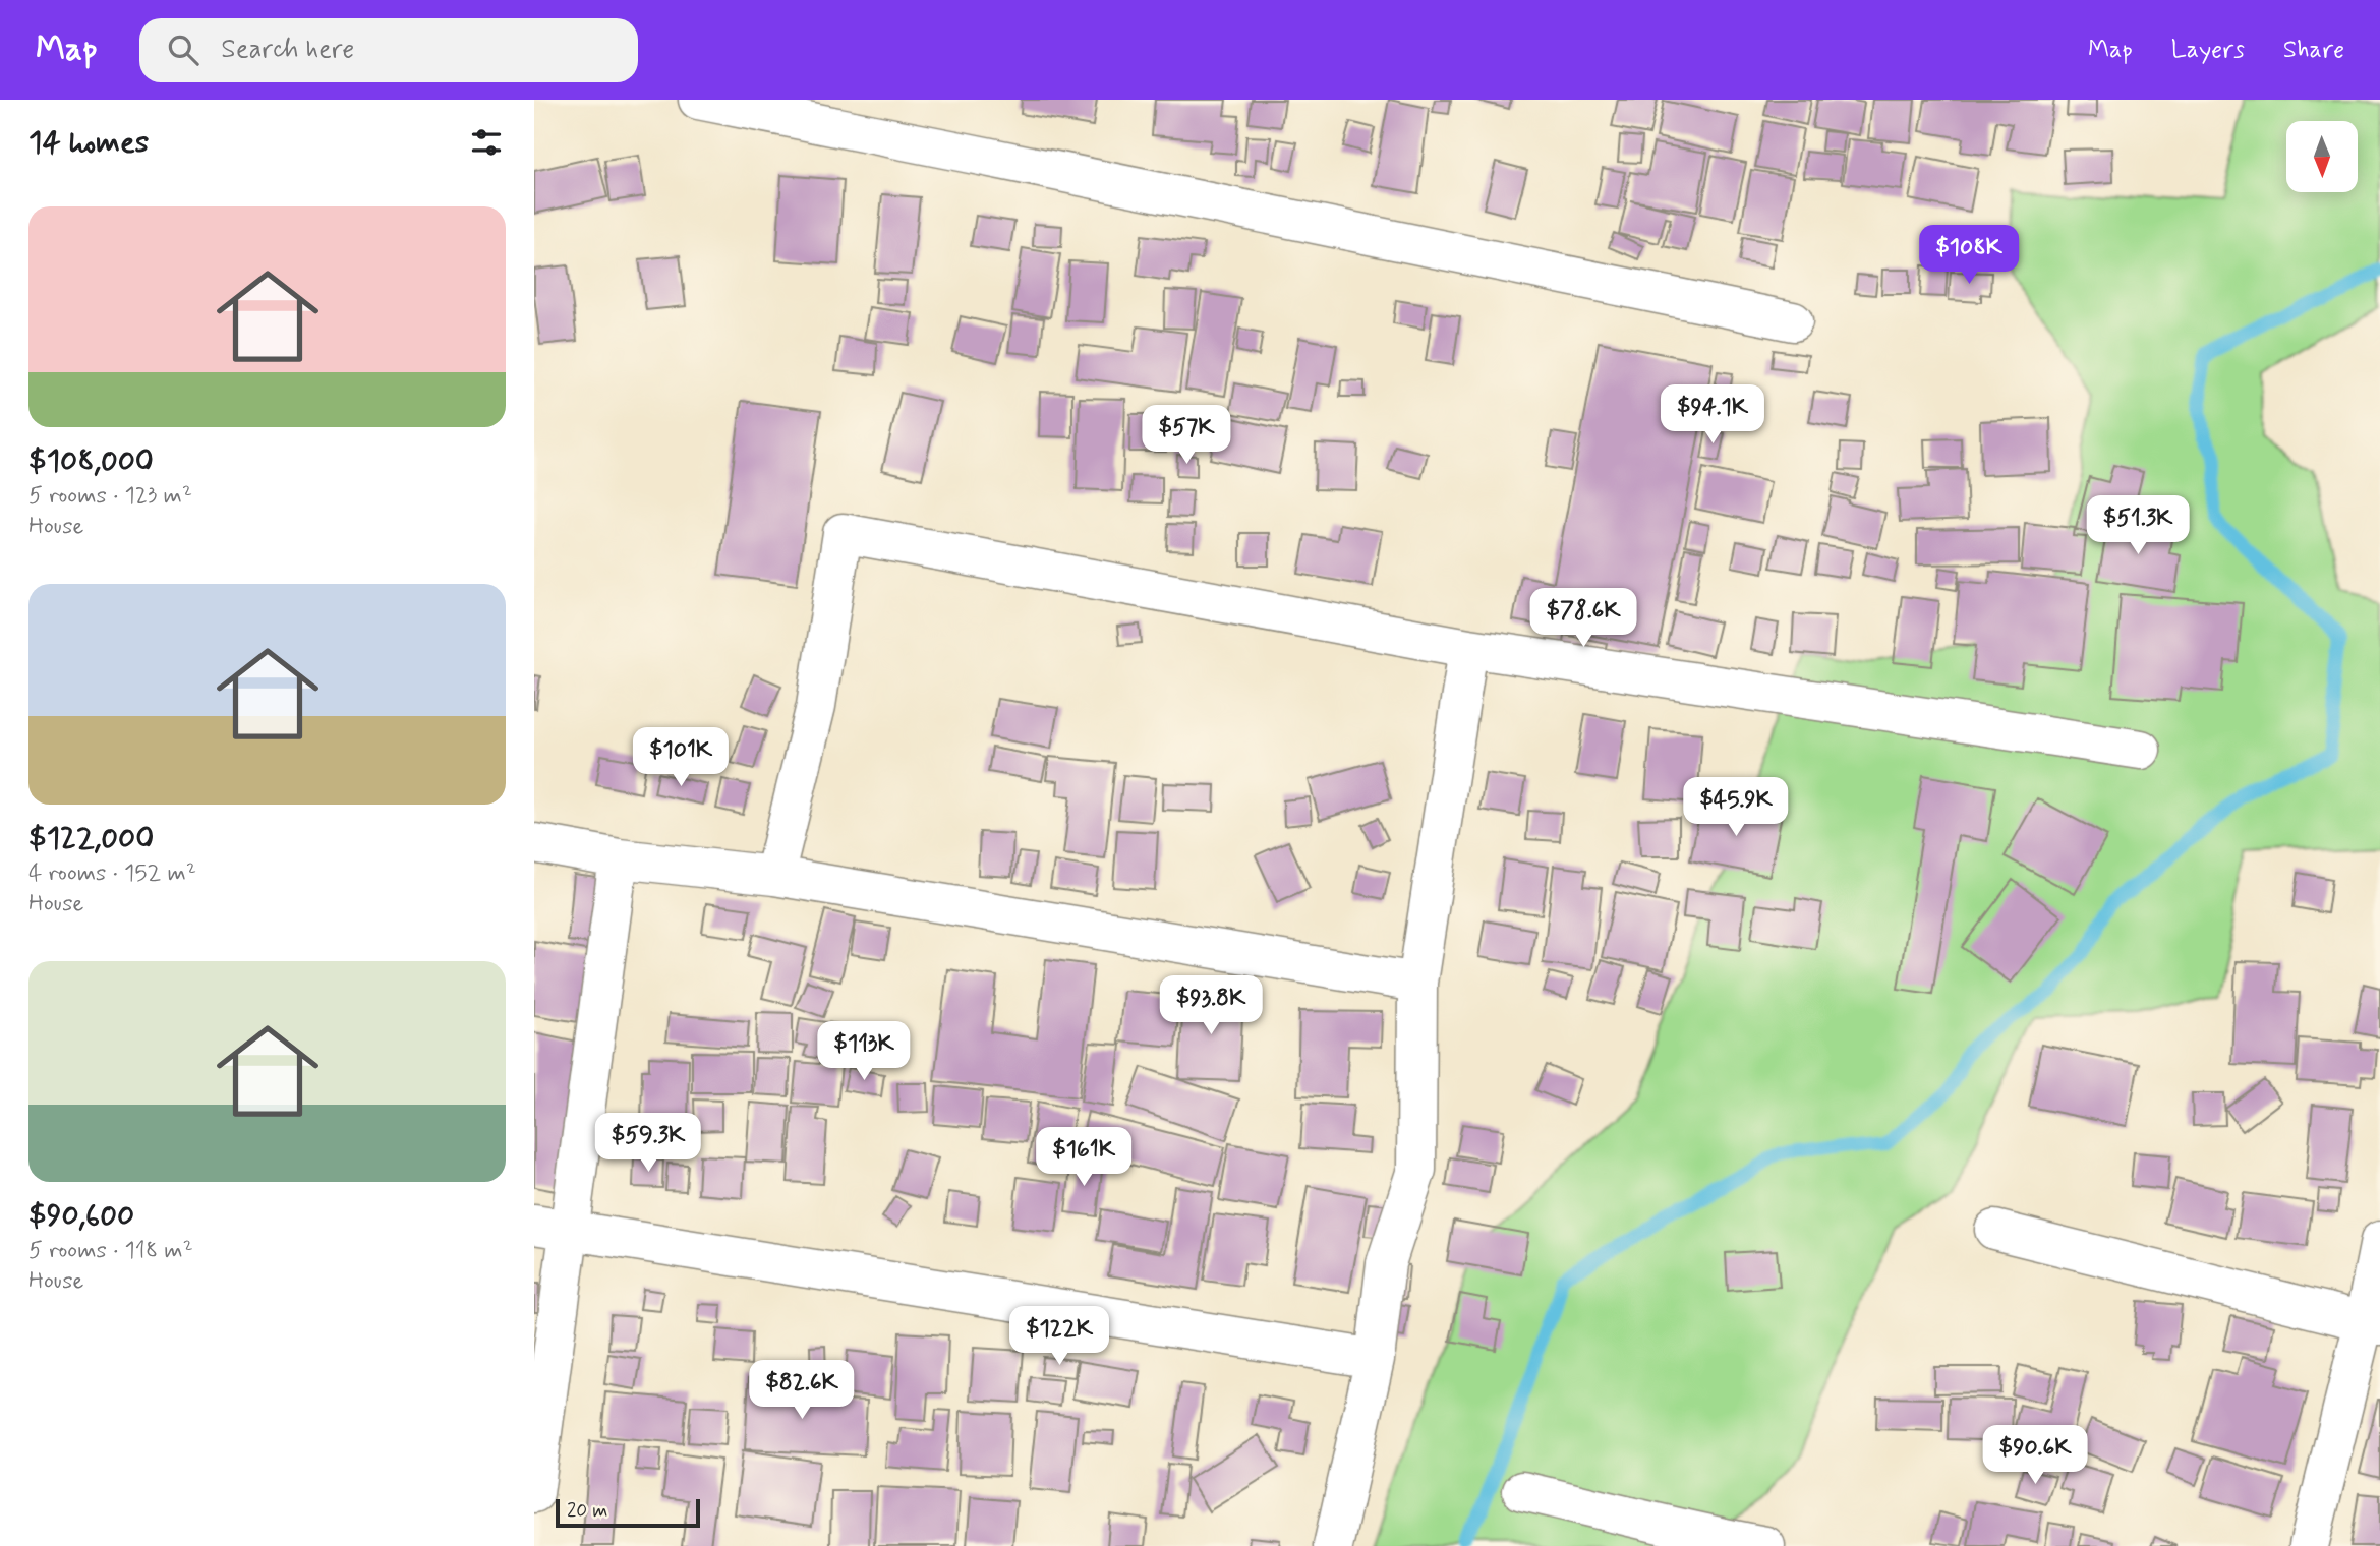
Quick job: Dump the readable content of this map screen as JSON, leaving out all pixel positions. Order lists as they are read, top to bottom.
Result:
{
  "scale_bar": "20 m",
  "north": "bottom",
  "page": {
    "header": "Map",
    "search": "Search here",
    "nav": ["Map", "Layers", "Share"],
    "heading": "14 homes",
    "list": [
      {
        "name": "$108,000",
        "note": "5 rooms · 123 m² · House"
      },
      {
        "name": "$122,000",
        "note": "4 rooms · 152 m² · House"
      },
      {
        "name": "$90,600",
        "note": "5 rooms · 118 m² · House"
      }
    ],
    "price": [
      "$108K",
      "$94.1K",
      "$57K",
      "$51.3K",
      "$78.6K",
      "$101K",
      "$45.9K",
      "$93.8K",
      "$113K",
      "$59.3K",
      "$161K",
      "$122K",
      "$82.6K",
      "$90.6K"
    ],
    "scale": "20 m"
  }
}
